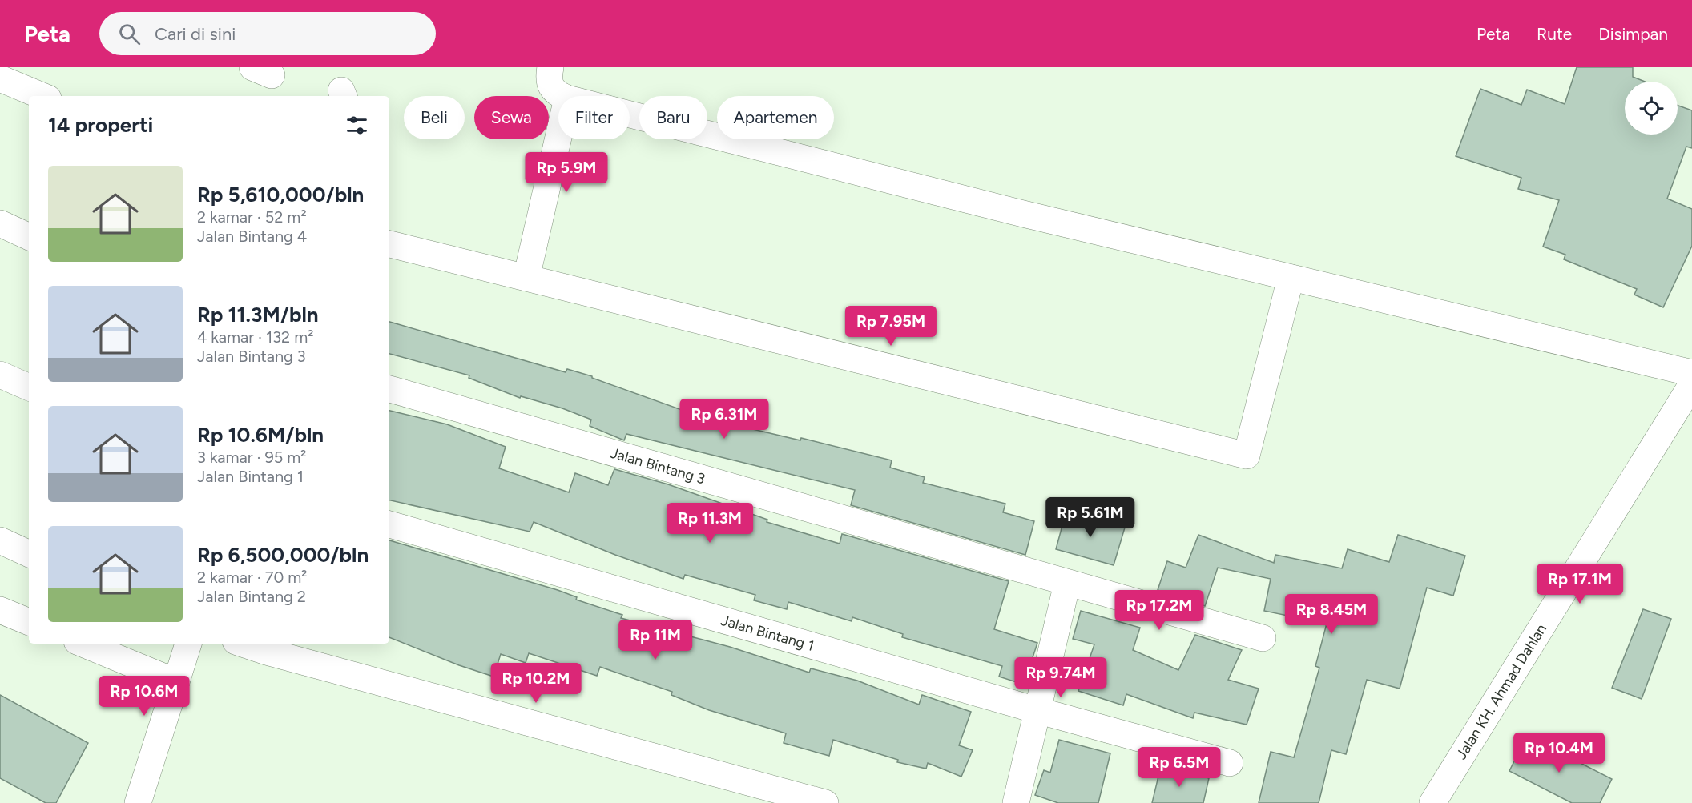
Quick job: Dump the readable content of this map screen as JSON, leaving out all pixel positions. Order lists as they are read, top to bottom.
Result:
{
  "streets": {
    "street": ["Jalan Bintang 3", "Jalan Bintang 1", "Jalan KH. Ahmad Dahlan"]
  },
  "page": {
    "header": "Peta",
    "search": "Cari di sini",
    "nav": ["Peta", "Rute", "Disimpan"],
    "chip": [
      "Beli",
      "Sewa",
      "Filter",
      "Baru",
      "Apartemen"
    ],
    "heading": "14 properti",
    "price": [
      "Rp 5.9M",
      "Rp 7.95M",
      "Rp 6.31M",
      "Rp 5.61M",
      "Rp 11.3M",
      "Rp 17.1M",
      "Rp 17.2M",
      "Rp 8.45M",
      "Rp 11M",
      "Rp 9.74M",
      "Rp 10.2M",
      "Rp 10.6M",
      "Rp 10.4M",
      "Rp 6.5M"
    ],
    "list": [
      {
        "name": "Rp 5,610,000/bln",
        "note": "2 kamar · 52 m² · Jalan Bintang 4"
      },
      {
        "name": "Rp 11.3M/bln",
        "note": "4 kamar · 132 m² · Jalan Bintang 3"
      },
      {
        "name": "Rp 10.6M/bln",
        "note": "3 kamar · 95 m² · Jalan Bintang 1"
      },
      {
        "name": "Rp 6,500,000/bln",
        "note": "2 kamar · 70 m² · Jalan Bintang 2"
      }
    ]
  }
}
